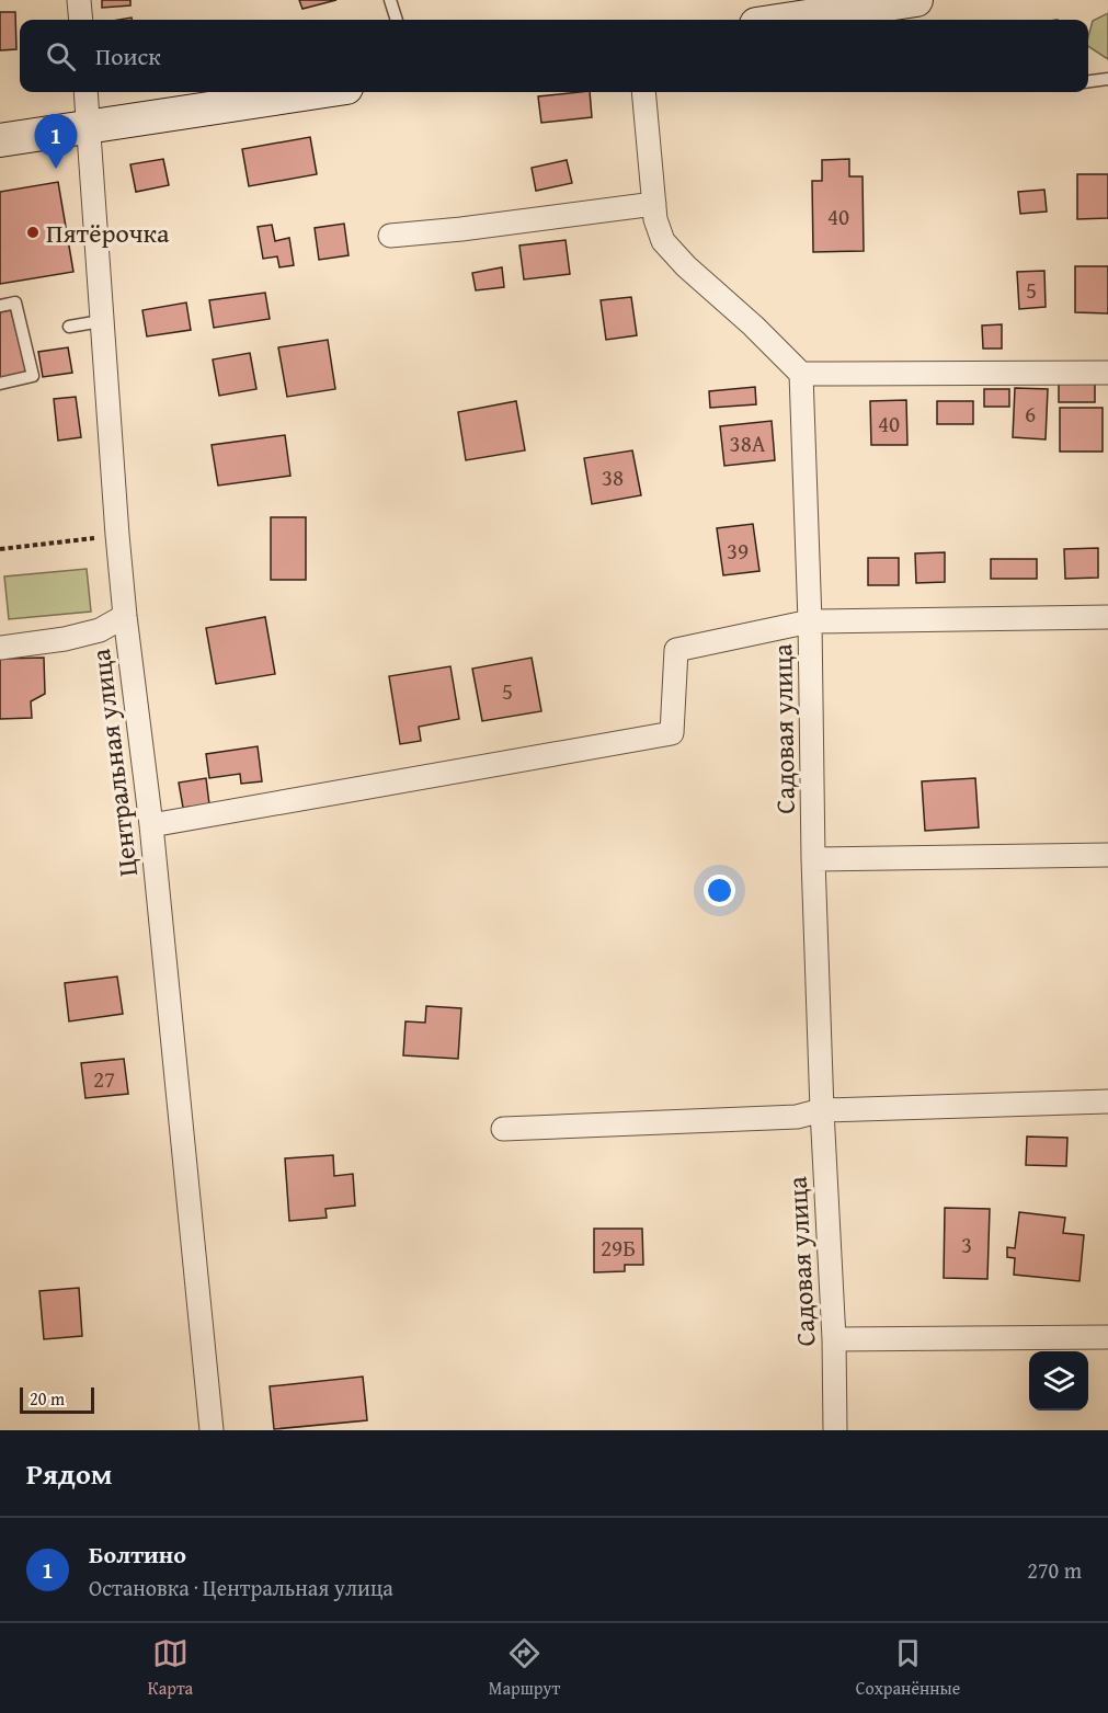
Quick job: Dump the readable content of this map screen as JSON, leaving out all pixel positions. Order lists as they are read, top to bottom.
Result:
{
  "streets": {
    "street": ["Садовая улица", "Центральная улица"]
  },
  "places": ["Пятёрочка"],
  "house_numbers": [
    "40",
    "5",
    "6",
    "40",
    "38А",
    "38",
    "39",
    "5",
    "27",
    "3",
    "29Б"
  ],
  "scale_bar": "20 m",
  "page": {
    "search": "Поиск",
    "pins": "1",
    "scale": "20 m",
    "heading": "Рядом",
    "list": [
      {
        "mark": "1",
        "name": "Болтино",
        "note": "Остановка · Центральная улица",
        "value": "270 m"
      }
    ],
    "nav": ["Карта", "Маршрут", "Сохранённые"]
  }
}
